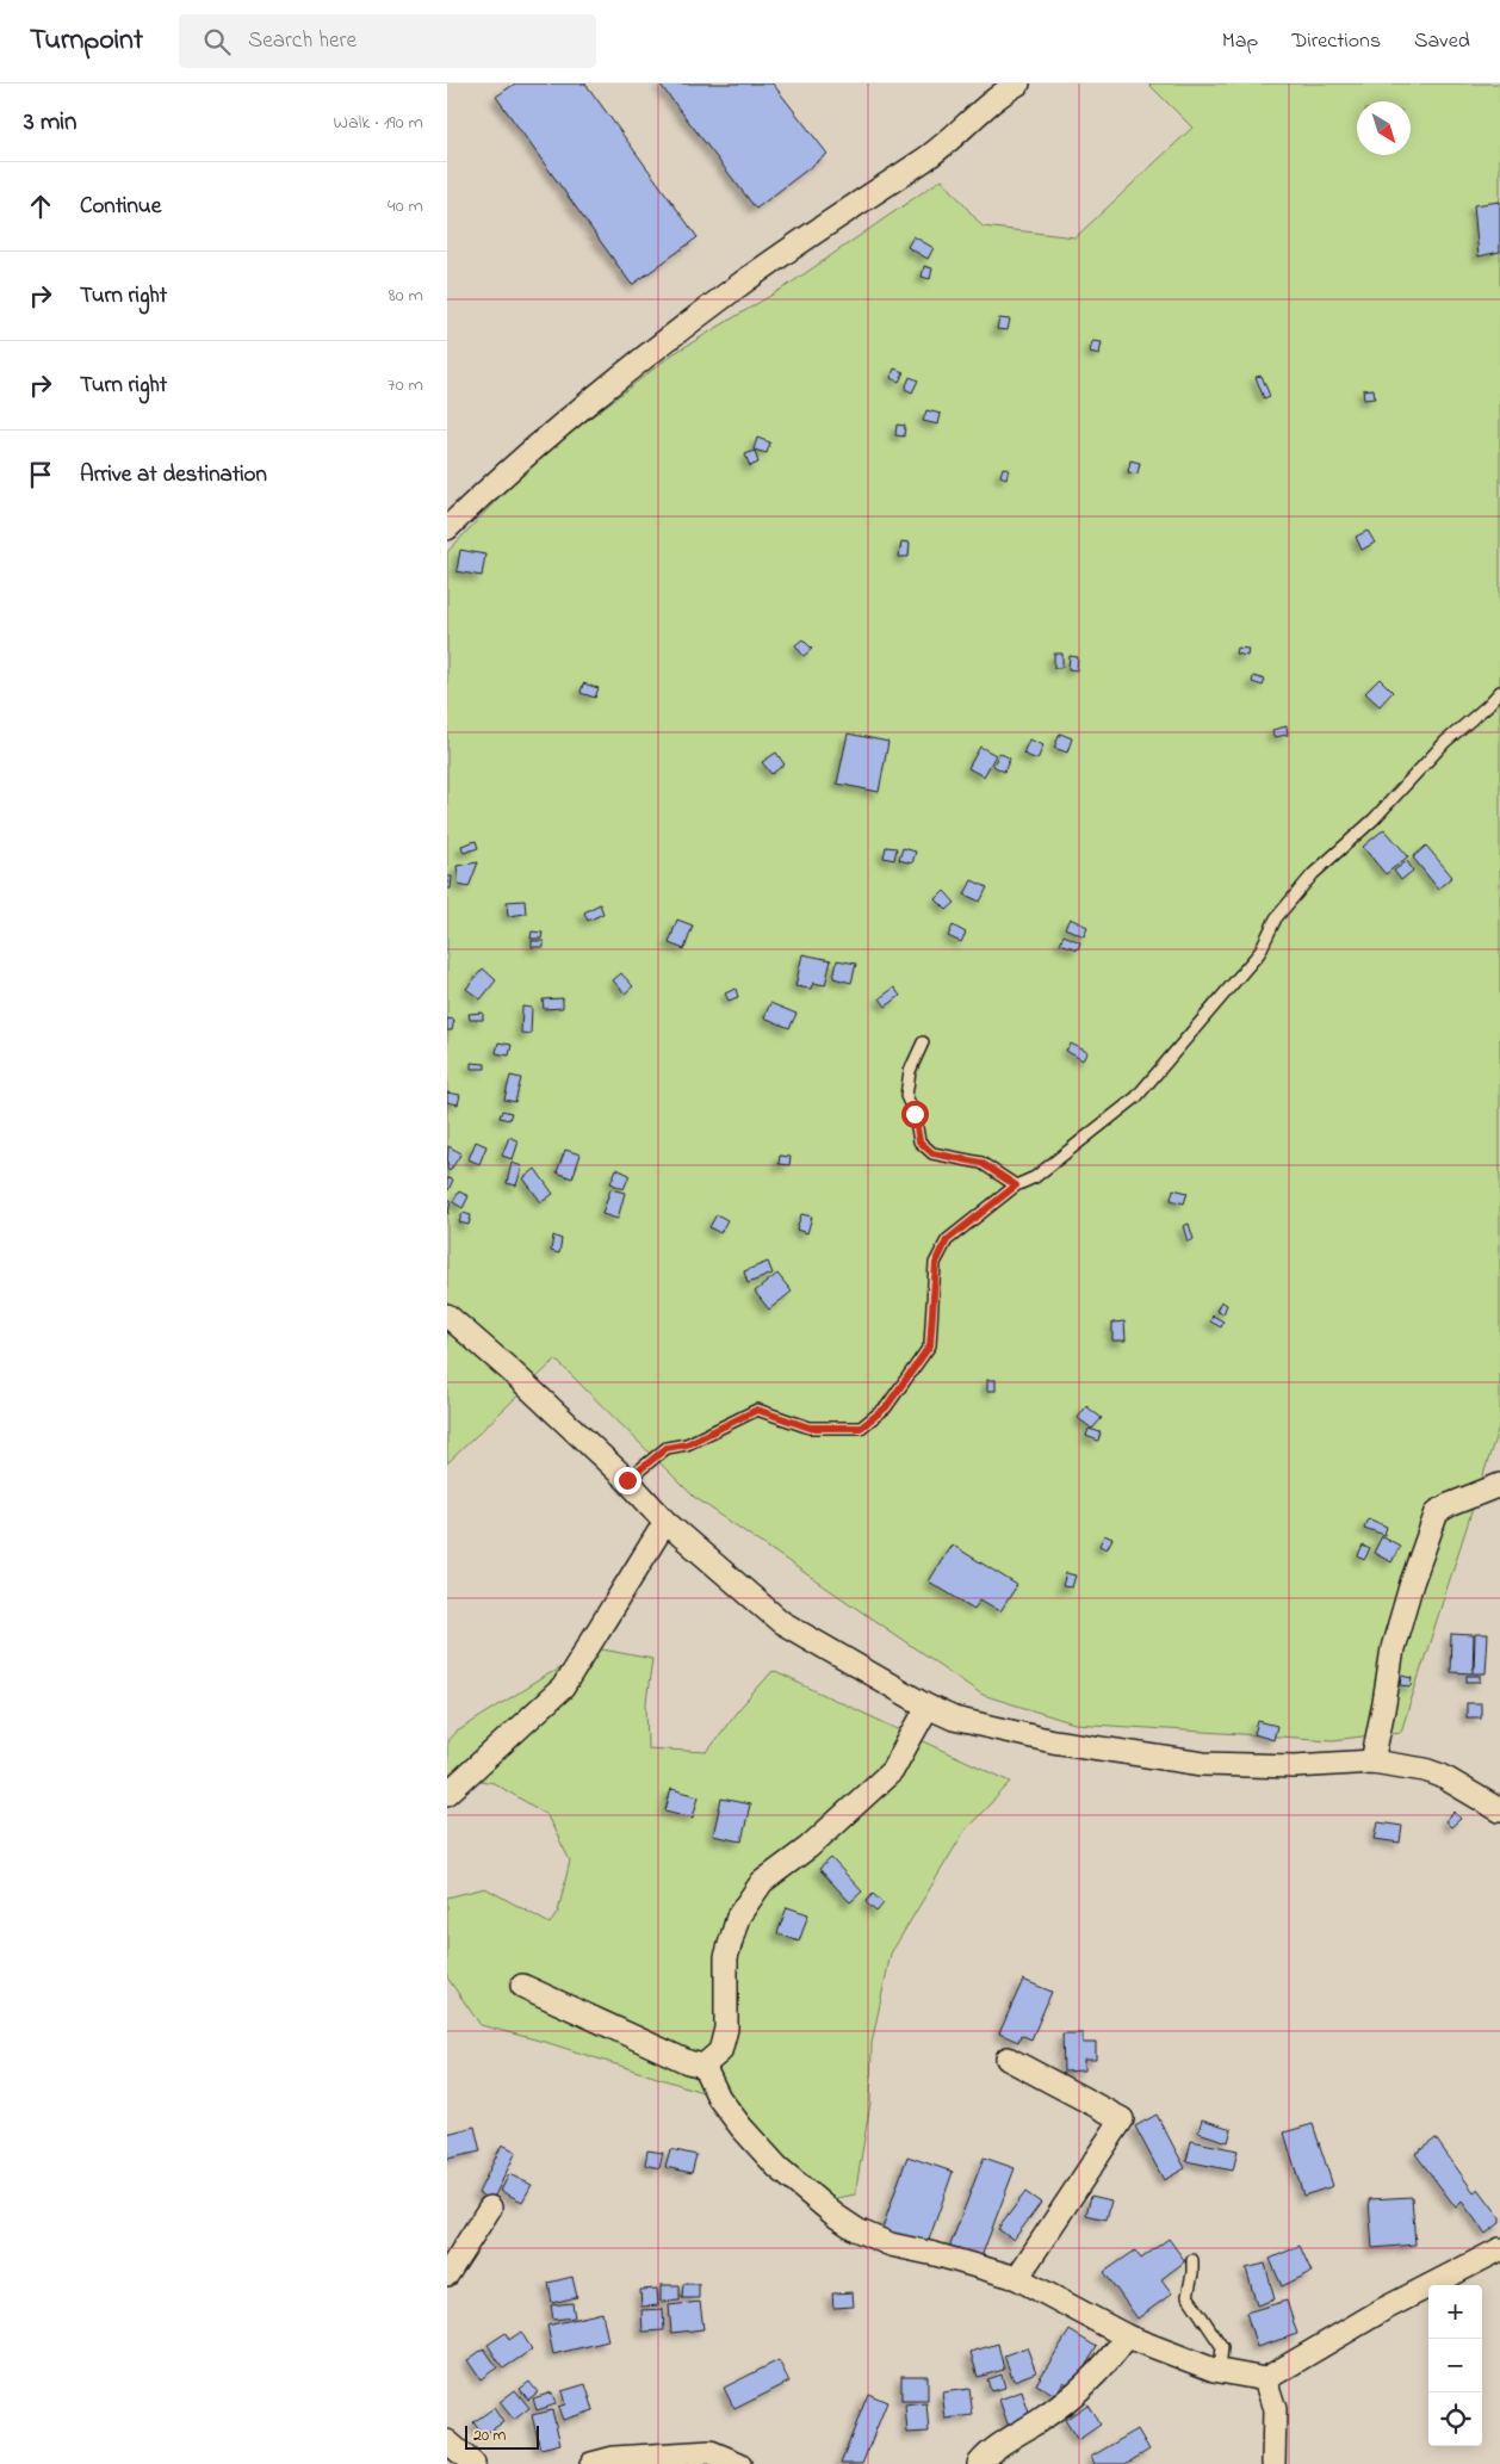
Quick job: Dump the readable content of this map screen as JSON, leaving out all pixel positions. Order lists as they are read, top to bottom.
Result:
{
  "scale_bar": "20 m",
  "north": "bottom right",
  "page": {
    "header": "Turnpoint",
    "search": "Search here",
    "nav": ["Map", "Directions", "Saved"],
    "heading": ["3 min", "Walk · 190 m"],
    "list": [
      ["Continue", "40 m"],
      ["Turn right", "80 m"],
      ["Turn right", "70 m"],
      "Arrive at destination"
    ],
    "map_buttons": ["+", "−"],
    "scale": "20 m"
  }
}
